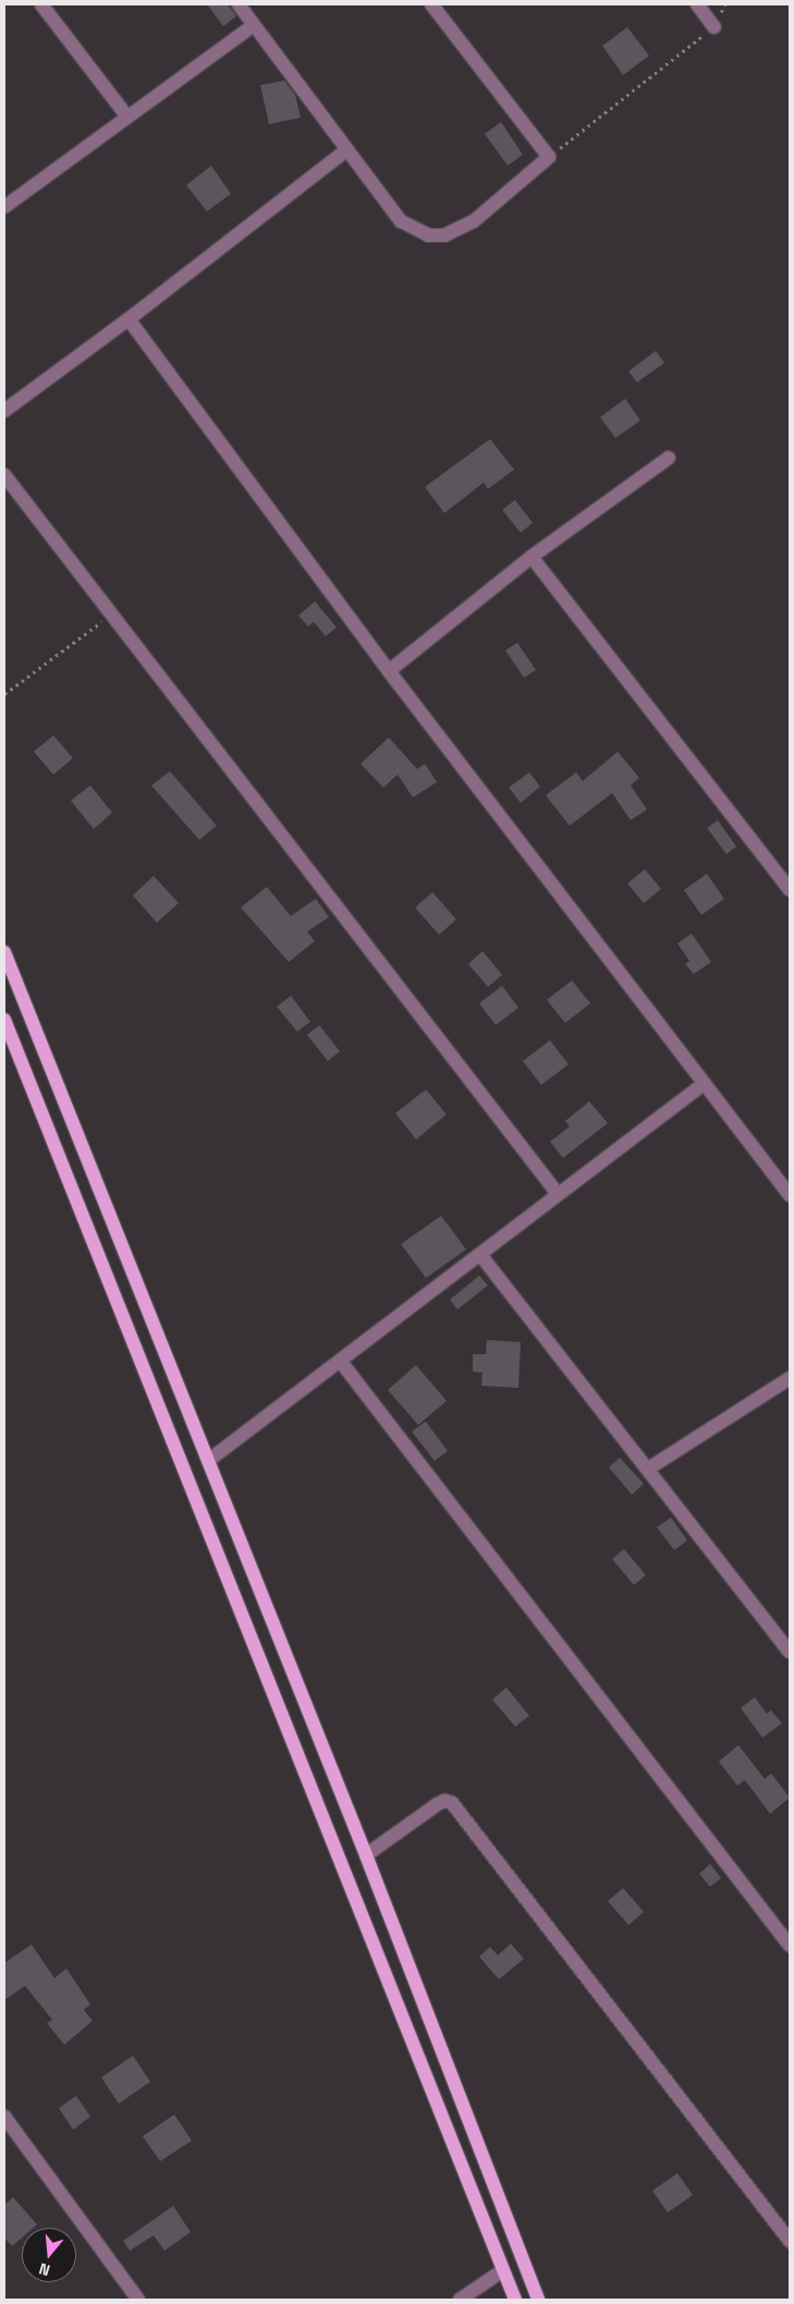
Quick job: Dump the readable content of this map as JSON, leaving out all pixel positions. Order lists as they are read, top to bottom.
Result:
{
  "north": "bottom"
}
